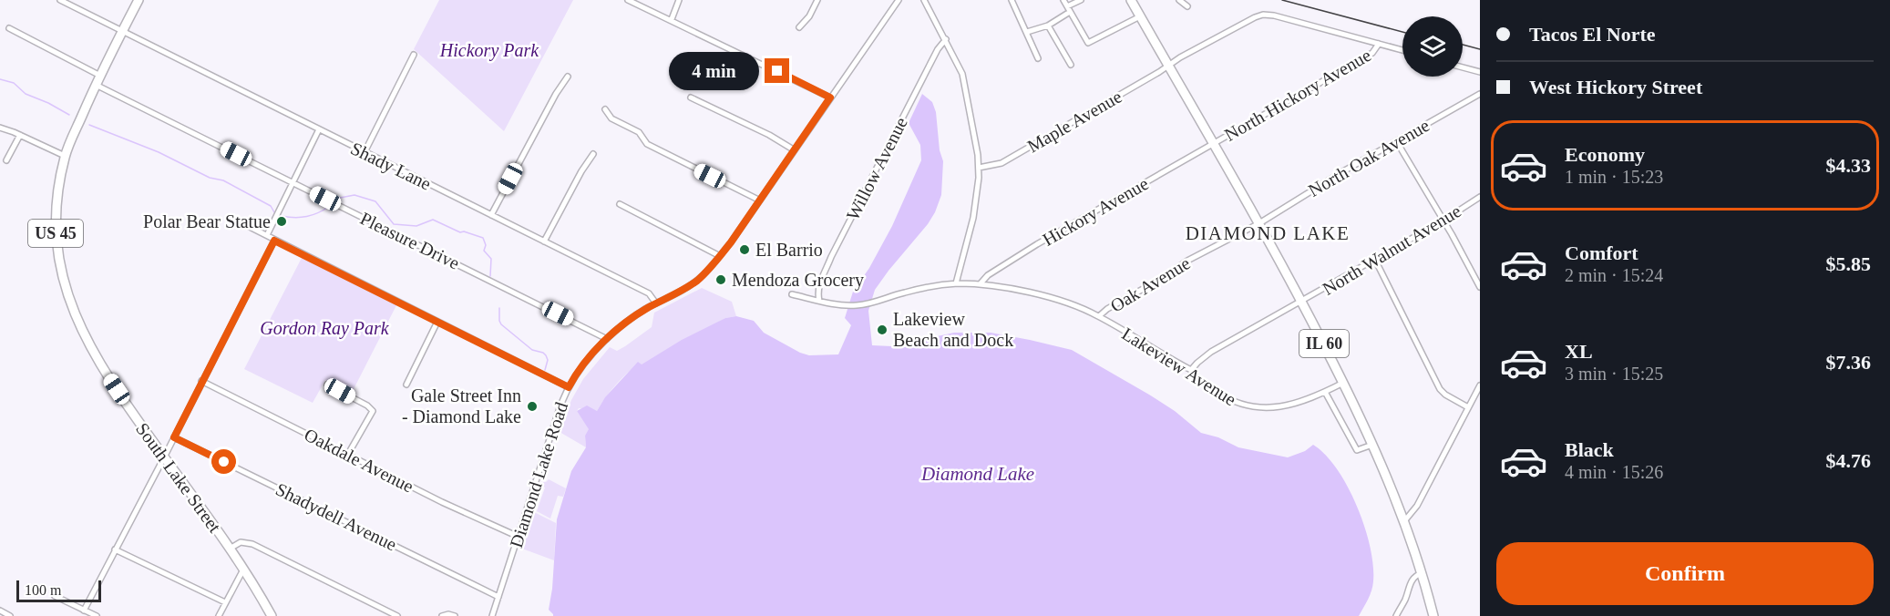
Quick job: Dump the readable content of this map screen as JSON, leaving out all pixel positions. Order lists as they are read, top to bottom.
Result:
{
  "streets": {
    "main road": ["US 45", "IL 60", "South Lake Street"],
    "street": [
      "North Hickory Avenue",
      "Maple Avenue",
      "North Oak Avenue",
      "Shady Lane",
      "Willow Avenue",
      "Hickory Avenue",
      "Pleasure Drive",
      "North Walnut Avenue",
      "Oak Avenue",
      "Lakeview Avenue",
      "Oakdale Avenue",
      "Diamond Lake Road",
      "Shadydell Avenue"
    ]
  },
  "crossings": [
    ["North Hickory Avenue", "Maple Avenue"],
    ["North Hickory Avenue", "Hickory Avenue"],
    ["North Hickory Avenue", "IL 60"],
    ["Maple Avenue", "IL 60"],
    ["North Oak Avenue", "Oak Avenue"],
    ["North Oak Avenue", "IL 60"],
    ["Shady Lane", "Diamond Lake Road"],
    ["Shady Lane", "South Lake Street"],
    ["Willow Avenue", "Lakeview Avenue"],
    ["Hickory Avenue", "IL 60"],
    ["Hickory Avenue", "Lakeview Avenue"],
    ["Pleasure Drive", "Diamond Lake Road"],
    ["Pleasure Drive", "South Lake Street"],
    ["North Walnut Avenue", "IL 60"],
    ["North Walnut Avenue", "Lakeview Avenue"],
    ["Oak Avenue", "IL 60"],
    ["Oak Avenue", "Lakeview Avenue"],
    ["IL 60", "Lakeview Avenue"],
    ["Oakdale Avenue", "Diamond Lake Road"],
    ["Diamond Lake Road", "Shadydell Avenue"]
  ],
  "districts": ["DIAMOND LAKE"],
  "water": ["Diamond Lake"],
  "parks": ["Hickory Park", "Gordon Ray Park"],
  "places": [
    "Polar Bear Statue",
    "El Barrio",
    "Mendoza Grocery",
    "Lakeview Beach and Dock",
    "Gale Street Inn - Diamond Lake"
  ],
  "scale_bar": "100 m",
  "page": {
    "banner": ["Tacos El Norte", "West Hickory Street"],
    "bubble": "4 min",
    "list": [
      {
        "name": "Economy",
        "note": "1 min · 15:23",
        "value": "$4.33"
      },
      {
        "name": "Comfort",
        "note": "2 min · 15:24",
        "value": "$5.85"
      },
      {
        "name": "XL",
        "note": "3 min · 15:25",
        "value": "$7.36"
      },
      {
        "name": "Black",
        "note": "4 min · 15:26",
        "value": "$4.76"
      }
    ],
    "buttons": "Confirm",
    "scale": "100 m"
  }
}
